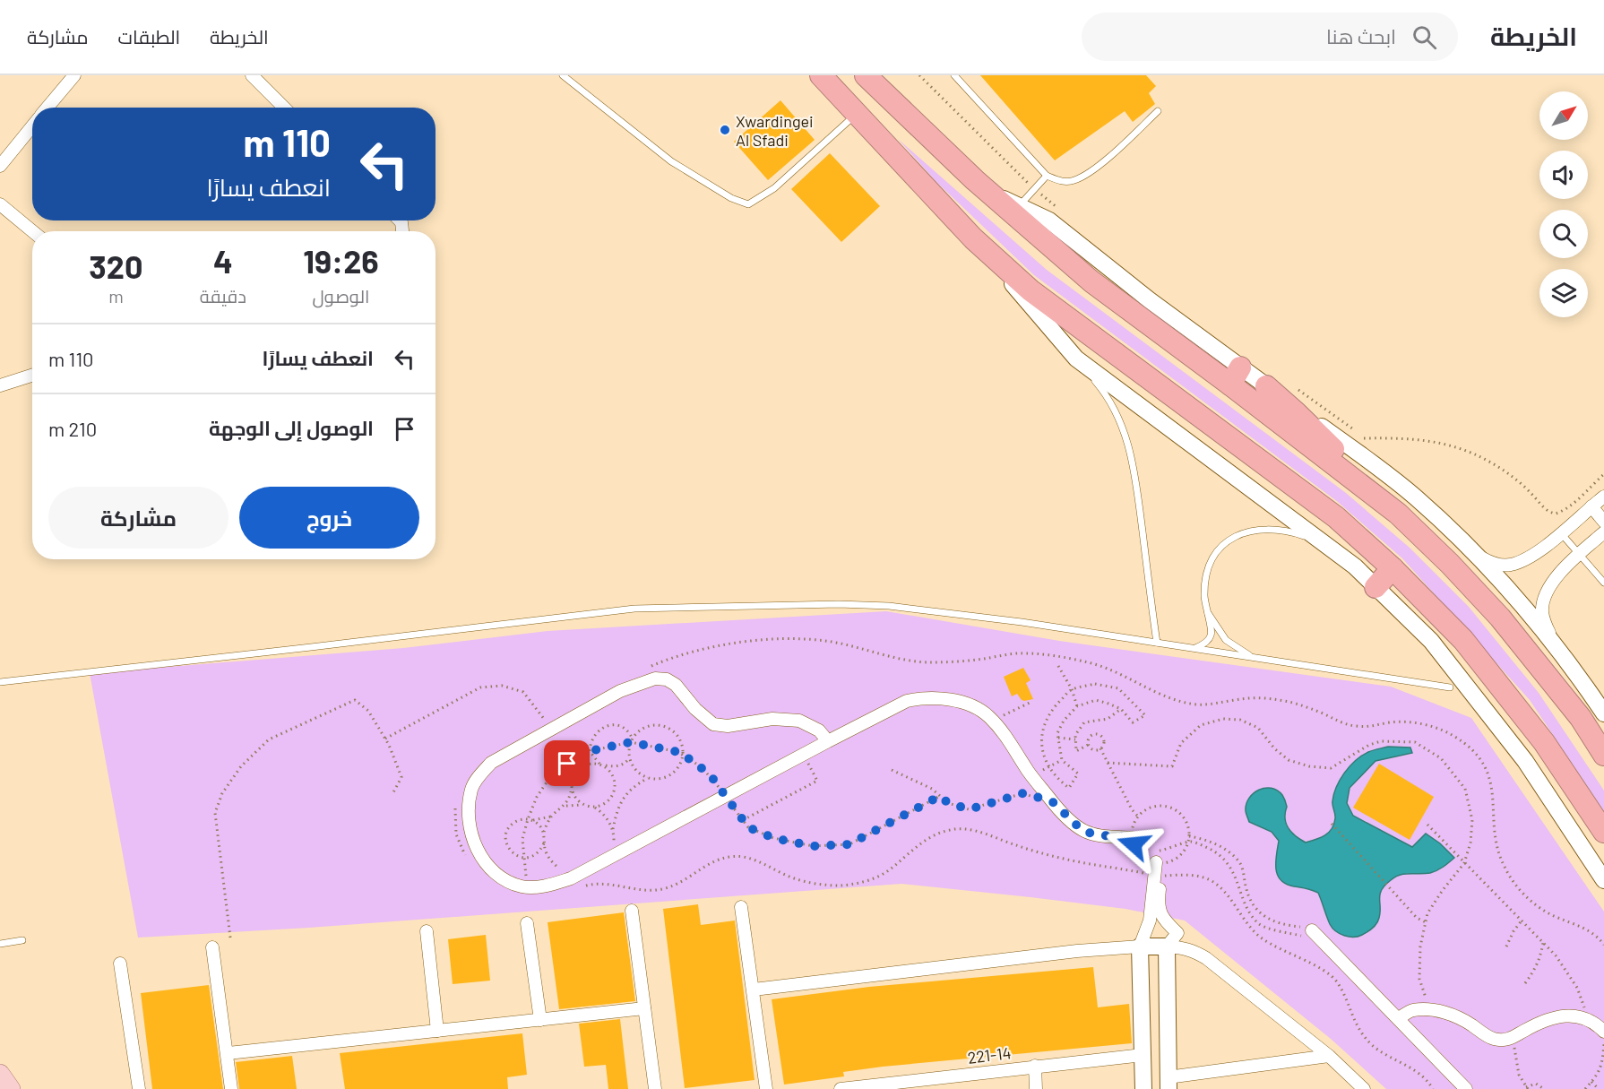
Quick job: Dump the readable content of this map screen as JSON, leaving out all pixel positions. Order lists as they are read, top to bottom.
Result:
{
  "streets": {
    "street": ["221-14"]
  },
  "places": ["Xwardingei Al Sfadi"],
  "north": "top right",
  "page": {
    "header": "الخريطة",
    "search": "ابحث هنا",
    "nav": ["الخريطة", "الطبقات", "مشاركة"],
    "turn": ["110 m", "انعطف يسارًا"],
    "eta": [
      "19:26",
      "الوصول",
      "4",
      "دقيقة",
      "320",
      "m"
    ],
    "list": [
      {
        "name": "انعطف يسارًا",
        "value": "110 m"
      },
      {
        "name": "الوصول إلى الوجهة",
        "value": "210 m"
      }
    ],
    "buttons": ["خروج", "مشاركة"]
  }
}
